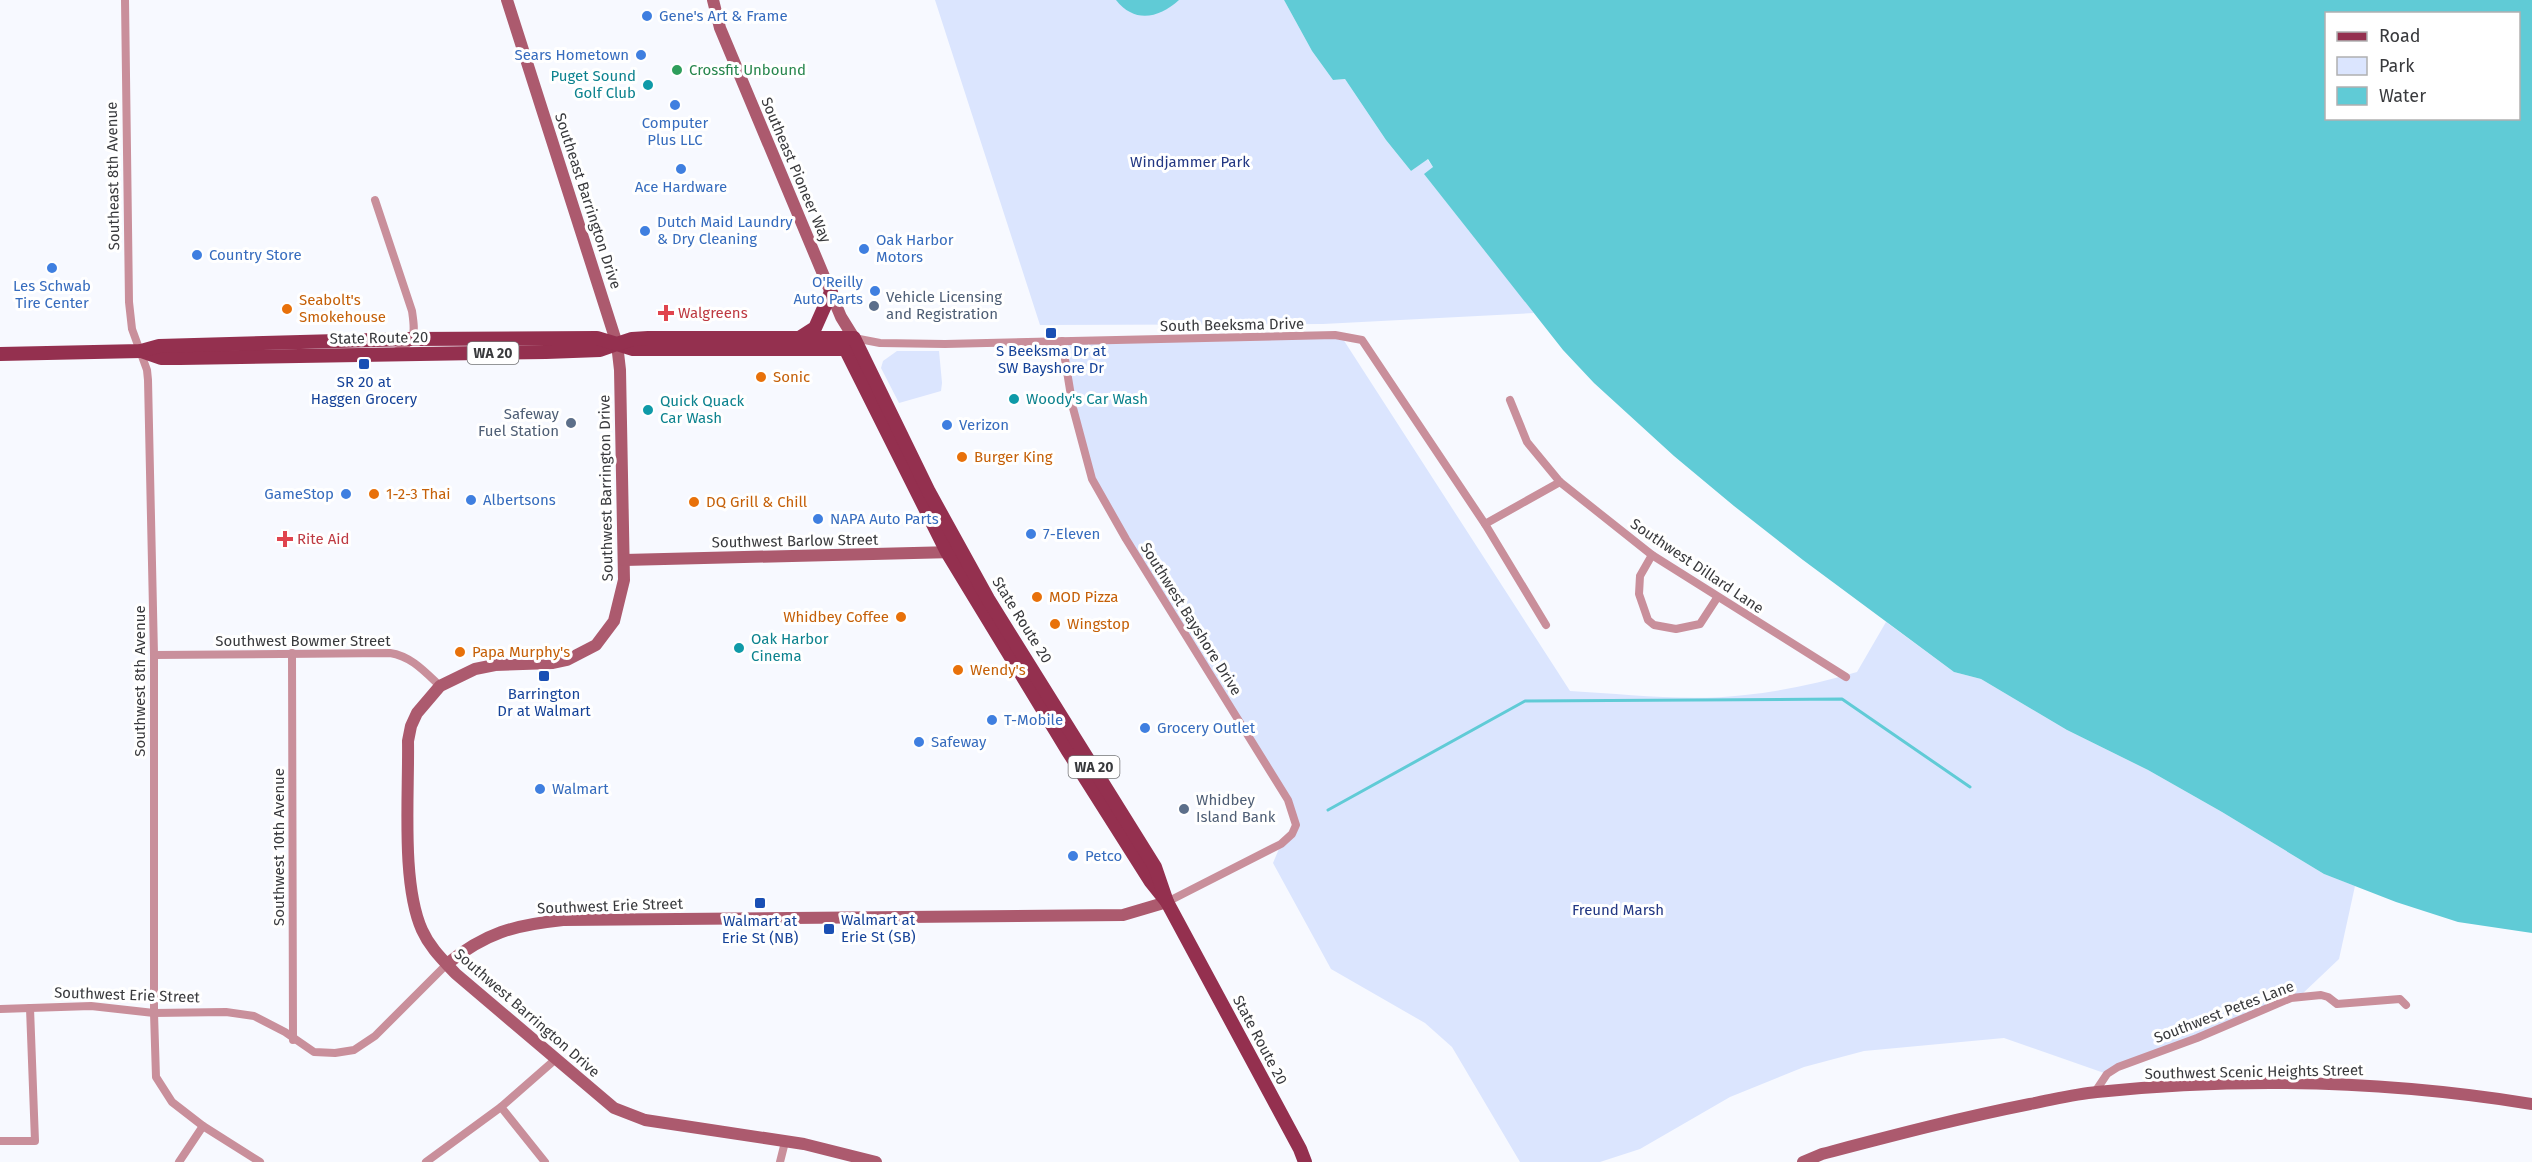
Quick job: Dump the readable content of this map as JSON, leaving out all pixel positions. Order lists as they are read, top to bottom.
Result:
{
  "streets": {
    "main road": ["State Route 20", "WA 20"],
    "street": [
      "Southeast Pioneer Way",
      "Southeast 8th Avenue",
      "Southeast Barrington Drive",
      "South Beeksma Drive",
      "Southwest Barrington Drive",
      "Southwest Barlow Street",
      "Southwest Dillard Lane",
      "Southwest Bayshore Drive",
      "Southwest Bowmer Street",
      "Southwest 8th Avenue",
      "Southwest 10th Avenue",
      "Southwest Erie Street",
      "Southwest Petes Lane",
      "Southwest Scenic Heights Street"
    ]
  },
  "crossings": [
    ["Southeast Pioneer Way", "South Beeksma Drive"],
    ["Southeast Pioneer Way", "State Route 20"],
    ["Southeast Pioneer Way", "WA 20"],
    ["Southeast 8th Avenue", "State Route 20"],
    ["Southeast 8th Avenue", "Southwest 8th Avenue"],
    ["Southeast Barrington Drive", "State Route 20"],
    ["Southeast Barrington Drive", "Southwest Barrington Drive"],
    ["South Beeksma Drive", "State Route 20"],
    ["South Beeksma Drive", "WA 20"],
    ["South Beeksma Drive", "Southwest Bayshore Drive"],
    ["State Route 20", "WA 20"],
    ["State Route 20", "Southwest Barrington Drive"],
    ["State Route 20", "Southwest Barlow Street"],
    ["State Route 20", "Southwest Bayshore Drive"],
    ["State Route 20", "Southwest 8th Avenue"],
    ["State Route 20", "Southwest Erie Street"],
    ["WA 20", "Southwest Barlow Street"],
    ["Southwest Barrington Drive", "Southwest Barlow Street"],
    ["Southwest Barrington Drive", "Southwest Bowmer Street"],
    ["Southwest Barrington Drive", "Southwest Erie Street"],
    ["Southwest Bayshore Drive", "Southwest Erie Street"],
    ["Southwest Bowmer Street", "Southwest 8th Avenue"],
    ["Southwest Bowmer Street", "Southwest 10th Avenue"],
    ["Southwest 8th Avenue", "Southwest Erie Street"],
    ["Southwest 10th Avenue", "Southwest Erie Street"],
    ["Southwest Petes Lane", "Southwest Scenic Heights Street"]
  ],
  "parks": ["Windjammer Park", "Freund Marsh"],
  "places": {
    "other": [
      "Gene's Art & Frame",
      "Sears Hometown",
      "Crossfit Unbound",
      "Puget Sound Golf Club",
      "Computer Plus LLC",
      "Ace Hardware",
      "Dutch Maid Laundry & Dry Cleaning",
      "Oak Harbor Motors",
      "Country Store",
      "Les Schwab Tire Center",
      "O'Reilly Auto Parts",
      "Vehicle Licensing and Registration",
      "Seabolt's Smokehouse",
      "Sonic",
      "Woody's Car Wash",
      "Quick Quack Car Wash",
      "Safeway Fuel Station",
      "Verizon",
      "Burger King",
      "GameStop",
      "1-2-3 Thai",
      "Albertsons",
      "DQ Grill & Chill",
      "NAPA Auto Parts",
      "7-Eleven",
      "MOD Pizza",
      "Whidbey Coffee",
      "Wingstop",
      "Oak Harbor Cinema",
      "Papa Murphy's",
      "Wendy's",
      "T-Mobile",
      "Grocery Outlet",
      "Safeway",
      "Walmart",
      "Whidbey Island Bank",
      "Petco"
    ],
    "health": ["Walgreens", "Rite Aid"],
    "transit": [
      "S Beeksma Dr at SW Bayshore Dr",
      "SR 20 at Haggen Grocery",
      "Barrington Dr at Walmart",
      "Walmart at Erie St (NB)",
      "Walmart at Erie St (SB)"
    ]
  },
  "legend": ["Road", "Park", "Water"]
}
